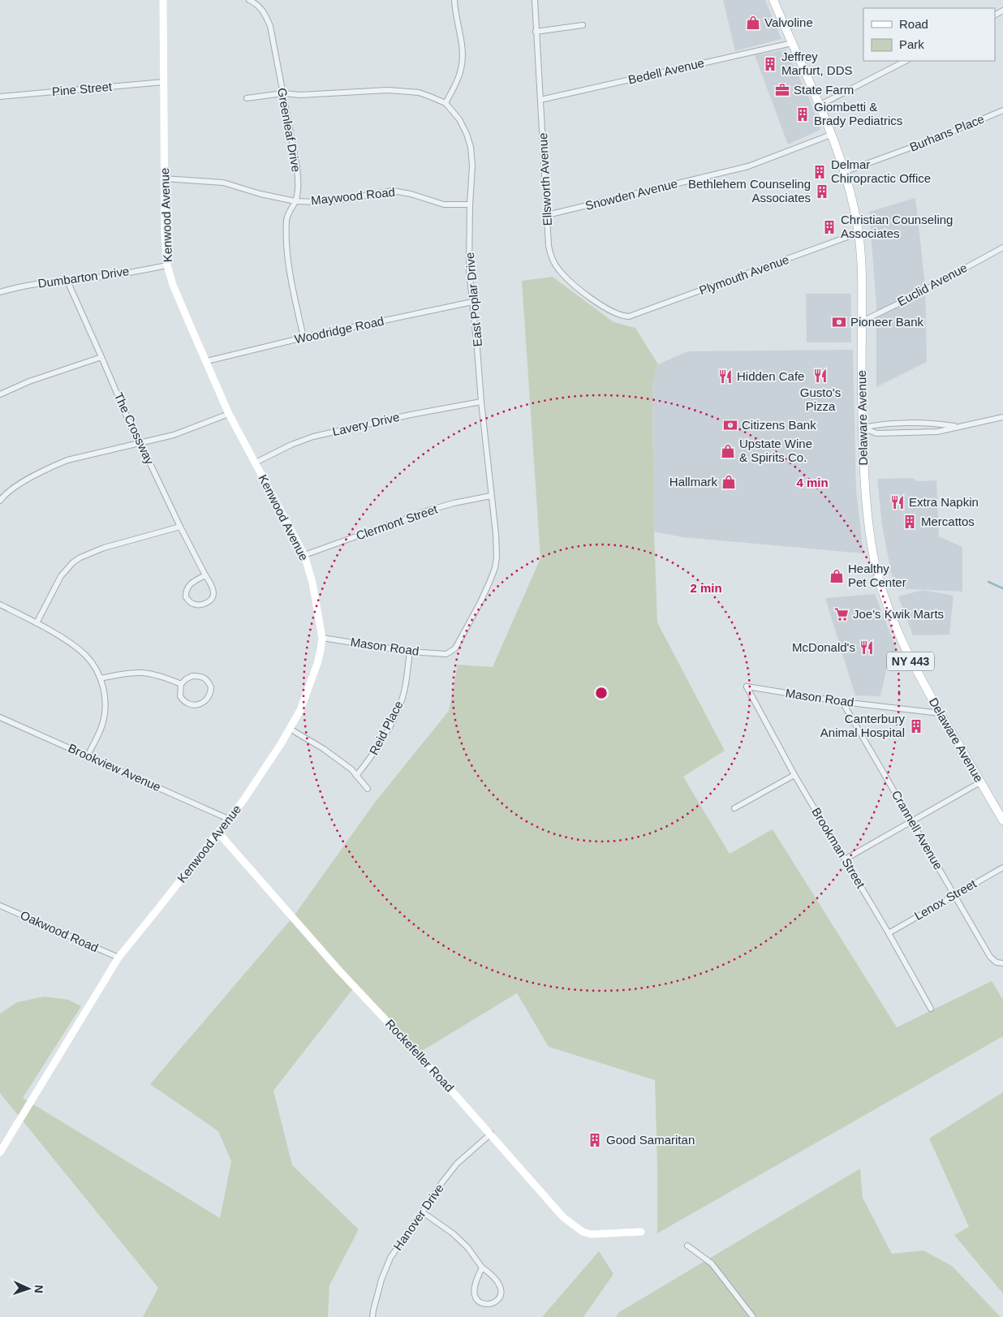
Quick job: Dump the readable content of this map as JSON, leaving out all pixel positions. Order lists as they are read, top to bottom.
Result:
{
  "streets": {
    "main road": ["Delaware Avenue", "NY 443"],
    "street": [
      "Bedell Avenue",
      "Pine Street",
      "Greenleaf Drive",
      "Burhans Place",
      "Ellsworth Avenue",
      "Snowden Avenue",
      "Maywood Road",
      "Kenwood Avenue",
      "Plymouth Avenue",
      "Dumbarton Drive",
      "Euclid Avenue",
      "East Poplar Drive",
      "Woodridge Road",
      "Lavery Drive",
      "The Crossway",
      "Clermont Street",
      "Mason Road",
      "Reid Place",
      "Brookview Avenue",
      "Crannell Avenue",
      "Brookman Street",
      "Lenox Street",
      "Oakwood Road",
      "Rockefeller Road",
      "Hanover Drive"
    ]
  },
  "crossings": [
    ["Bedell Avenue", "Ellsworth Avenue"],
    ["Bedell Avenue", "Delaware Avenue"],
    ["Pine Street", "Kenwood Avenue"],
    ["Greenleaf Drive", "Maywood Road"],
    ["Greenleaf Drive", "East Poplar Drive"],
    ["Greenleaf Drive", "Woodridge Road"],
    ["Burhans Place", "Delaware Avenue"],
    ["Ellsworth Avenue", "Snowden Avenue"],
    ["Ellsworth Avenue", "Plymouth Avenue"],
    ["Snowden Avenue", "Delaware Avenue"],
    ["Maywood Road", "Kenwood Avenue"],
    ["Maywood Road", "East Poplar Drive"],
    ["Kenwood Avenue", "Dumbarton Drive"],
    ["Kenwood Avenue", "Woodridge Road"],
    ["Kenwood Avenue", "Lavery Drive"],
    ["Kenwood Avenue", "Clermont Street"],
    ["Kenwood Avenue", "Mason Road"],
    ["Kenwood Avenue", "Brookview Avenue"],
    ["Kenwood Avenue", "Oakwood Road"],
    ["Kenwood Avenue", "Rockefeller Road"],
    ["Plymouth Avenue", "Delaware Avenue"],
    ["Dumbarton Drive", "The Crossway"],
    ["Euclid Avenue", "Delaware Avenue"],
    ["East Poplar Drive", "Woodridge Road"],
    ["East Poplar Drive", "Lavery Drive"],
    ["East Poplar Drive", "Clermont Street"],
    ["East Poplar Drive", "Mason Road"],
    ["Delaware Avenue", "Mason Road"],
    ["Mason Road", "Reid Place"],
    ["Mason Road", "Crannell Avenue"],
    ["Mason Road", "Brookman Street"],
    ["Crannell Avenue", "Lenox Street"],
    ["Brookman Street", "Lenox Street"],
    ["Rockefeller Road", "Hanover Drive"]
  ],
  "places": {
    "shop": [
      "Valvoline",
      "Upstate Wine & Spirits Co.",
      "Hallmark",
      "Healthy Pet Center"
    ],
    "building": [
      "Jeffrey Marfurt, DDS",
      "Giombetti & Brady Pediatrics",
      "Delmar Chiropractic Office",
      "Bethlehem Counseling Associates",
      "Christian Counseling Associates",
      "Mercattos",
      "Canterbury Animal Hospital",
      "Good Samaritan"
    ],
    "office": ["State Farm"],
    "bank": ["Pioneer Bank", "Citizens Bank"],
    "restaurant": [
      "Gusto's Pizza",
      "Hidden Cafe",
      "Extra Napkin",
      "McDonald's"
    ],
    "supermarket": ["Joe's Kwik Marts"]
  },
  "legend": ["Road", "Park"],
  "north": "right",
  "rings": ["4 min", "2 min"]
}
